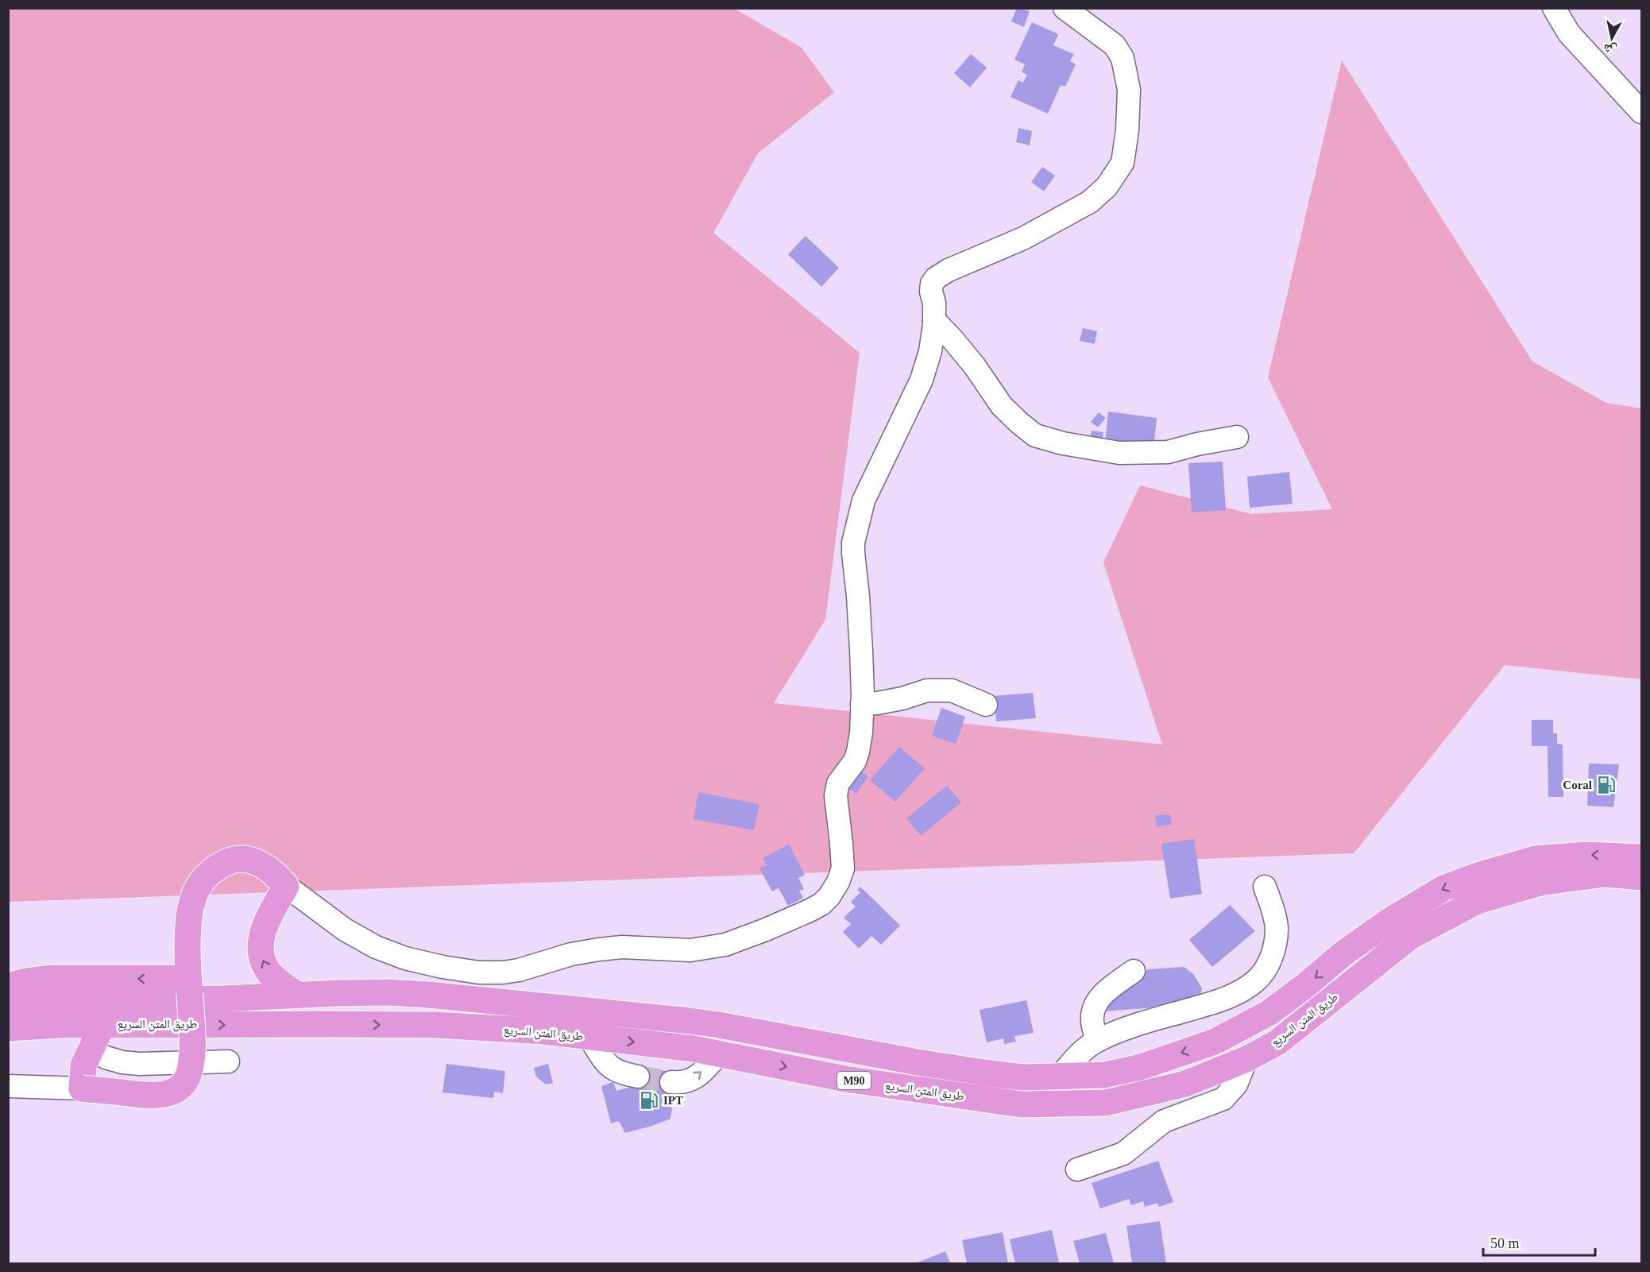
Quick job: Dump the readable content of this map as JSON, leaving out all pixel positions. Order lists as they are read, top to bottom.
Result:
{
  "streets": {
    "highway": ["طريق المتن السريع", "M90"]
  },
  "places": {
    "fuel station": ["Coral", "IPT"]
  },
  "scale_bar": "50 m",
  "north": "bottom"
}
